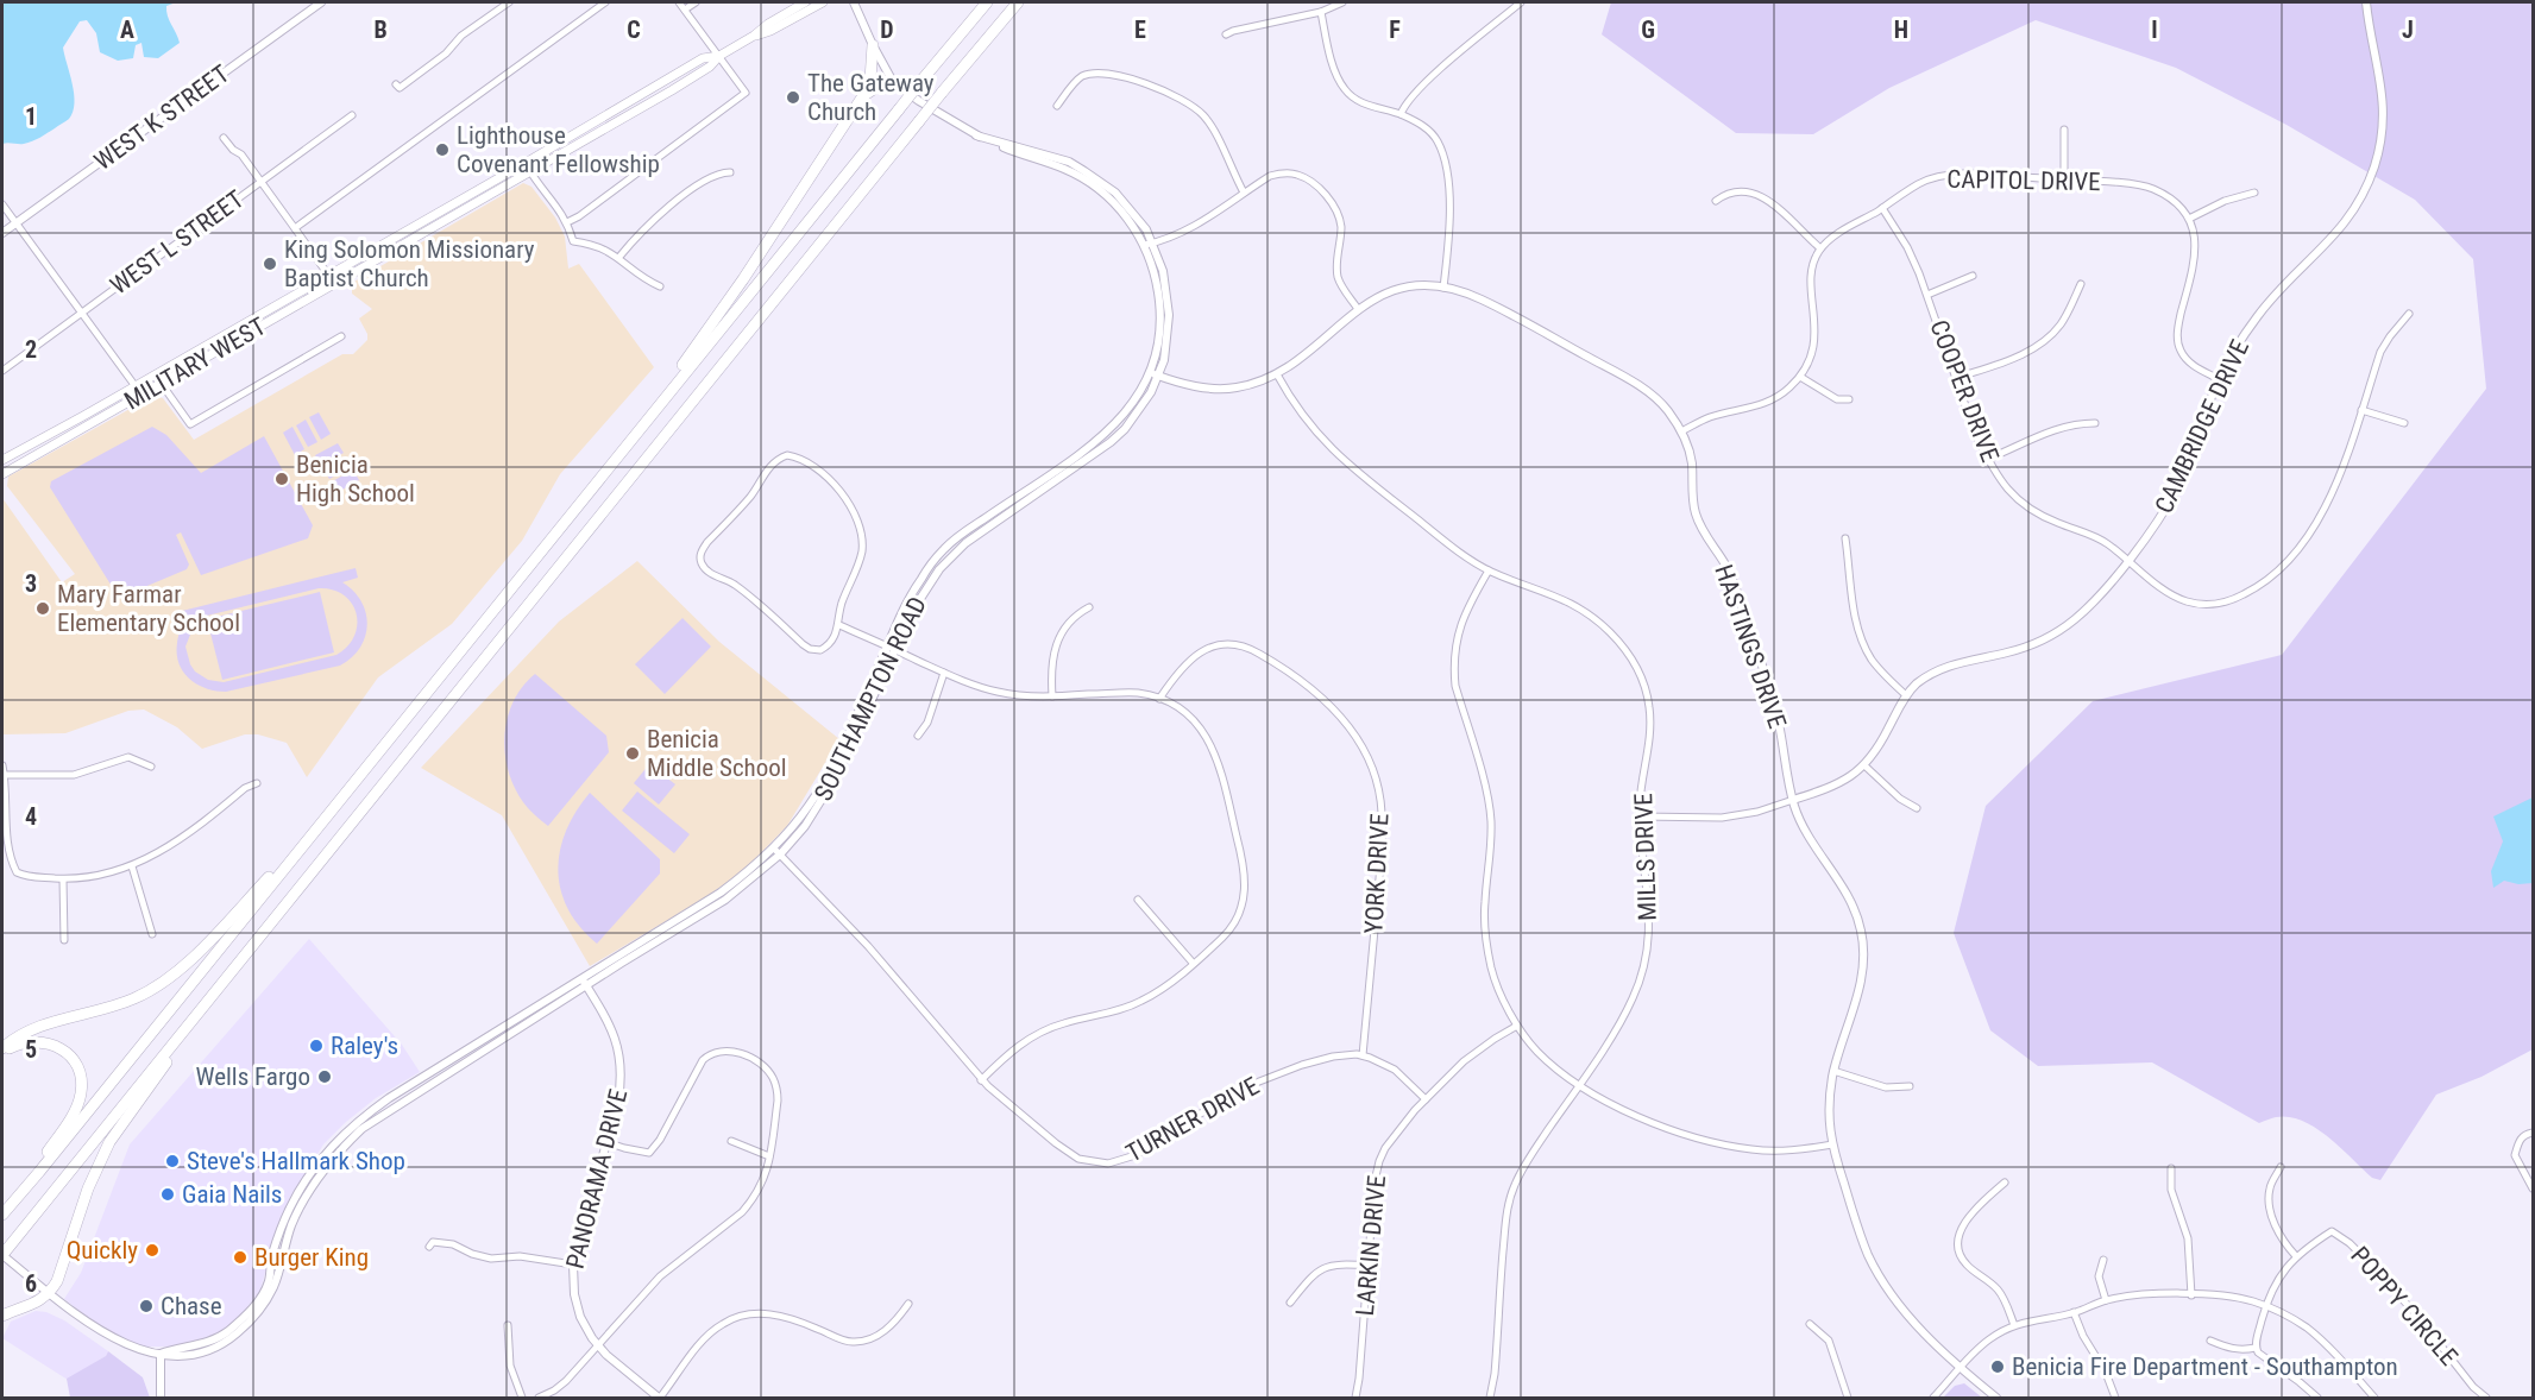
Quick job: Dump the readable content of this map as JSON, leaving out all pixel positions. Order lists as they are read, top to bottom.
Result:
{
  "streets": {
    "main road": ["MILITARY WEST"],
    "street": [
      "WEST K STREET",
      "CAPITOL DRIVE",
      "WEST L STREET",
      "COOPER DRIVE",
      "CAMBRIDGE DRIVE",
      "HASTINGS DRIVE",
      "SOUTHAMPTON ROAD",
      "MILLS DRIVE",
      "YORK DRIVE",
      "TURNER DRIVE",
      "PANORAMA DRIVE",
      "LARKIN DRIVE",
      "POPPY CIRCLE"
    ]
  },
  "crossings": [
    ["CAPITOL DRIVE", "COOPER DRIVE"],
    ["COOPER DRIVE", "CAMBRIDGE DRIVE"],
    ["CAMBRIDGE DRIVE", "HASTINGS DRIVE"],
    ["CAMBRIDGE DRIVE", "MILLS DRIVE"],
    ["HASTINGS DRIVE", "SOUTHAMPTON ROAD"],
    ["HASTINGS DRIVE", "MILLS DRIVE"],
    ["SOUTHAMPTON ROAD", "TURNER DRIVE"],
    ["SOUTHAMPTON ROAD", "PANORAMA DRIVE"],
    ["YORK DRIVE", "TURNER DRIVE"],
    ["TURNER DRIVE", "LARKIN DRIVE"]
  ],
  "places": [
    "The Gateway Church",
    "Lighthouse Covenant Fellowship",
    "King Solomon Missionary Baptist Church",
    "Benicia High School",
    "Mary Farmar Elementary School",
    "Benicia Middle School",
    "Raley's",
    "Wells Fargo",
    "Steve's Hallmark Shop",
    "Gaia Nails",
    "Quickly",
    "Burger King",
    "Chase",
    "Benicia Fire Department - Southampton"
  ],
  "grid": {
    "columns": [
      "A",
      "B",
      "C",
      "D",
      "E",
      "F",
      "G",
      "H",
      "I",
      "J"
    ],
    "rows": [
      "1",
      "2",
      "3",
      "4",
      "5",
      "6"
    ]
  }
}
